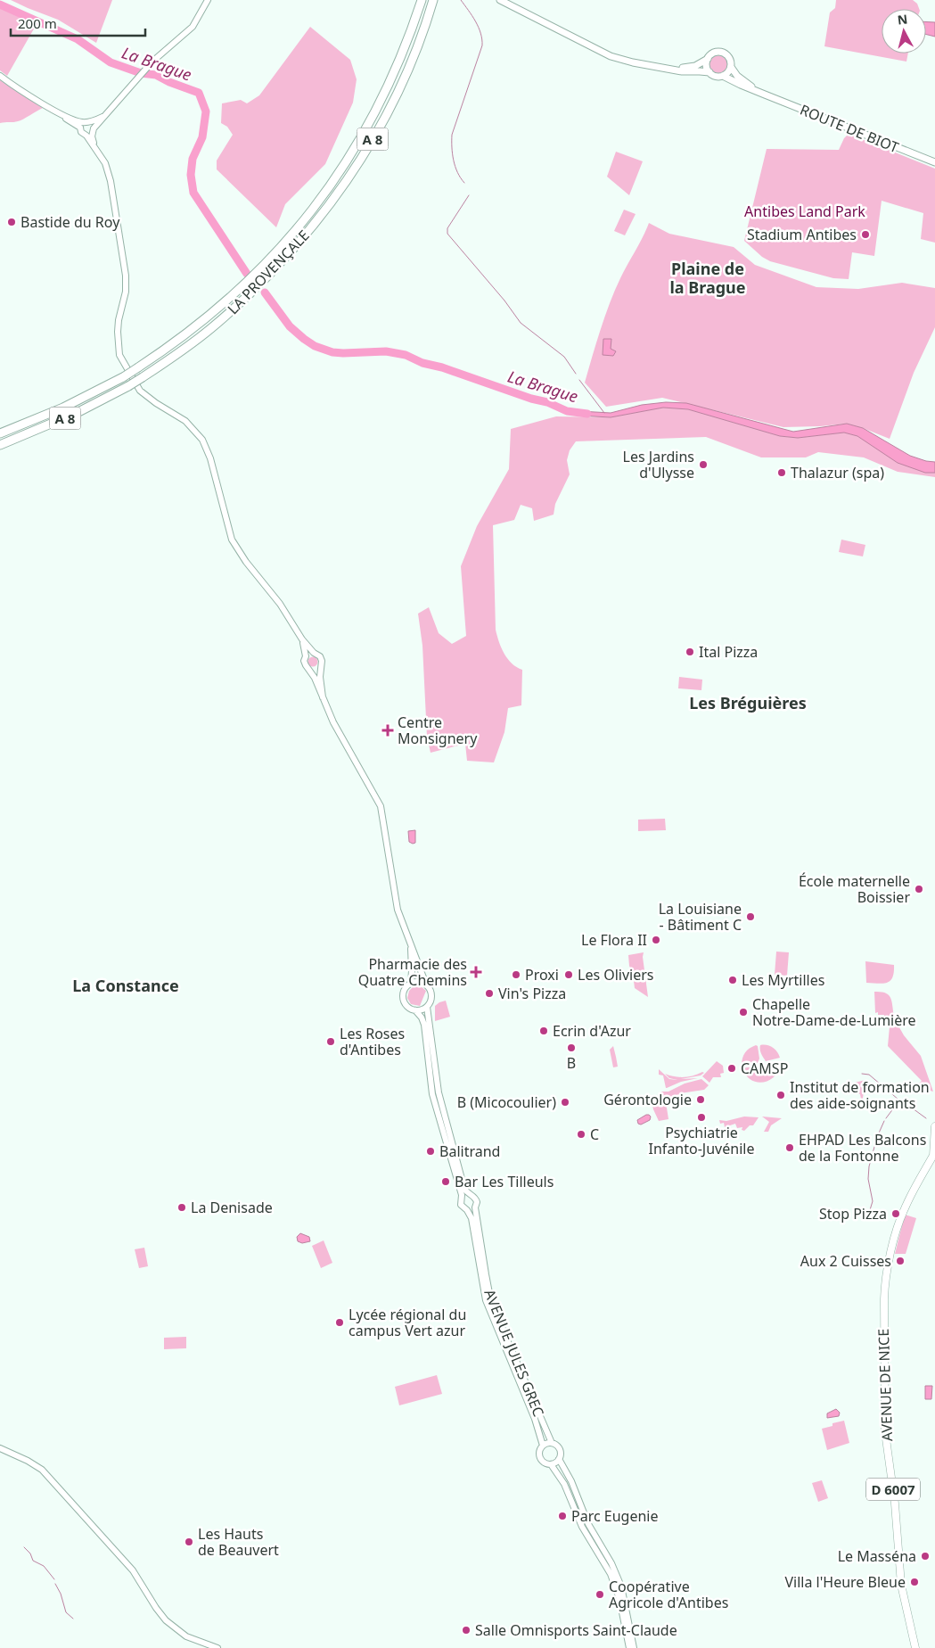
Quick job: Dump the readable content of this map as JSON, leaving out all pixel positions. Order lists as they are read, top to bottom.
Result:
{
  "streets": {
    "highway": ["A 8", "LA PROVENÇALE"],
    "main road": ["ROUTE DE BIOT", "AVENUE DE NICE", "D 6007"],
    "street": ["AVENUE JULES GREC"]
  },
  "crossings": [
    ["AVENUE DE NICE", "D 6007"]
  ],
  "districts": ["Plaine de la Brague", "Les Bréguières", "La Constance"],
  "water": ["La Brague"],
  "parks": ["Antibes Land Park"],
  "places": {
    "other": [
      "Bastide du Roy",
      "Stadium Antibes",
      "Les Jardins d'Ulysse",
      "Thalazur (spa)",
      "Ital Pizza",
      "École maternelle Boissier",
      "La Louisiane - Bâtiment C",
      "Le Flora II",
      "Proxi",
      "Les Oliviers",
      "Les Myrtilles",
      "Vin's Pizza",
      "Chapelle Notre-Dame-de-Lumière",
      "Ecrin d'Azur",
      "Les Roses d'Antibes",
      "B",
      "CAMSP",
      "Institut de formation des aide-soignants",
      "Gérontologie",
      "B (Micocoulier)",
      "Psychiatrie Infanto-Juvénile",
      "C",
      "EHPAD Les Balcons de la Fontonne",
      "Balitrand",
      "Bar Les Tilleuls",
      "La Denisade",
      "Stop Pizza",
      "Aux 2 Cuisses",
      "Lycée régional du campus Vert azur",
      "Parc Eugenie",
      "Les Hauts de Beauvert",
      "Le Masséna",
      "Villa l'Heure Bleue",
      "Coopérative Agricole d'Antibes",
      "Salle Omnisports Saint-Claude"
    ],
    "health": ["Centre Monsignery", "Pharmacie des Quatre Chemins"]
  },
  "scale_bar": "200 m",
  "north": "top"
}
